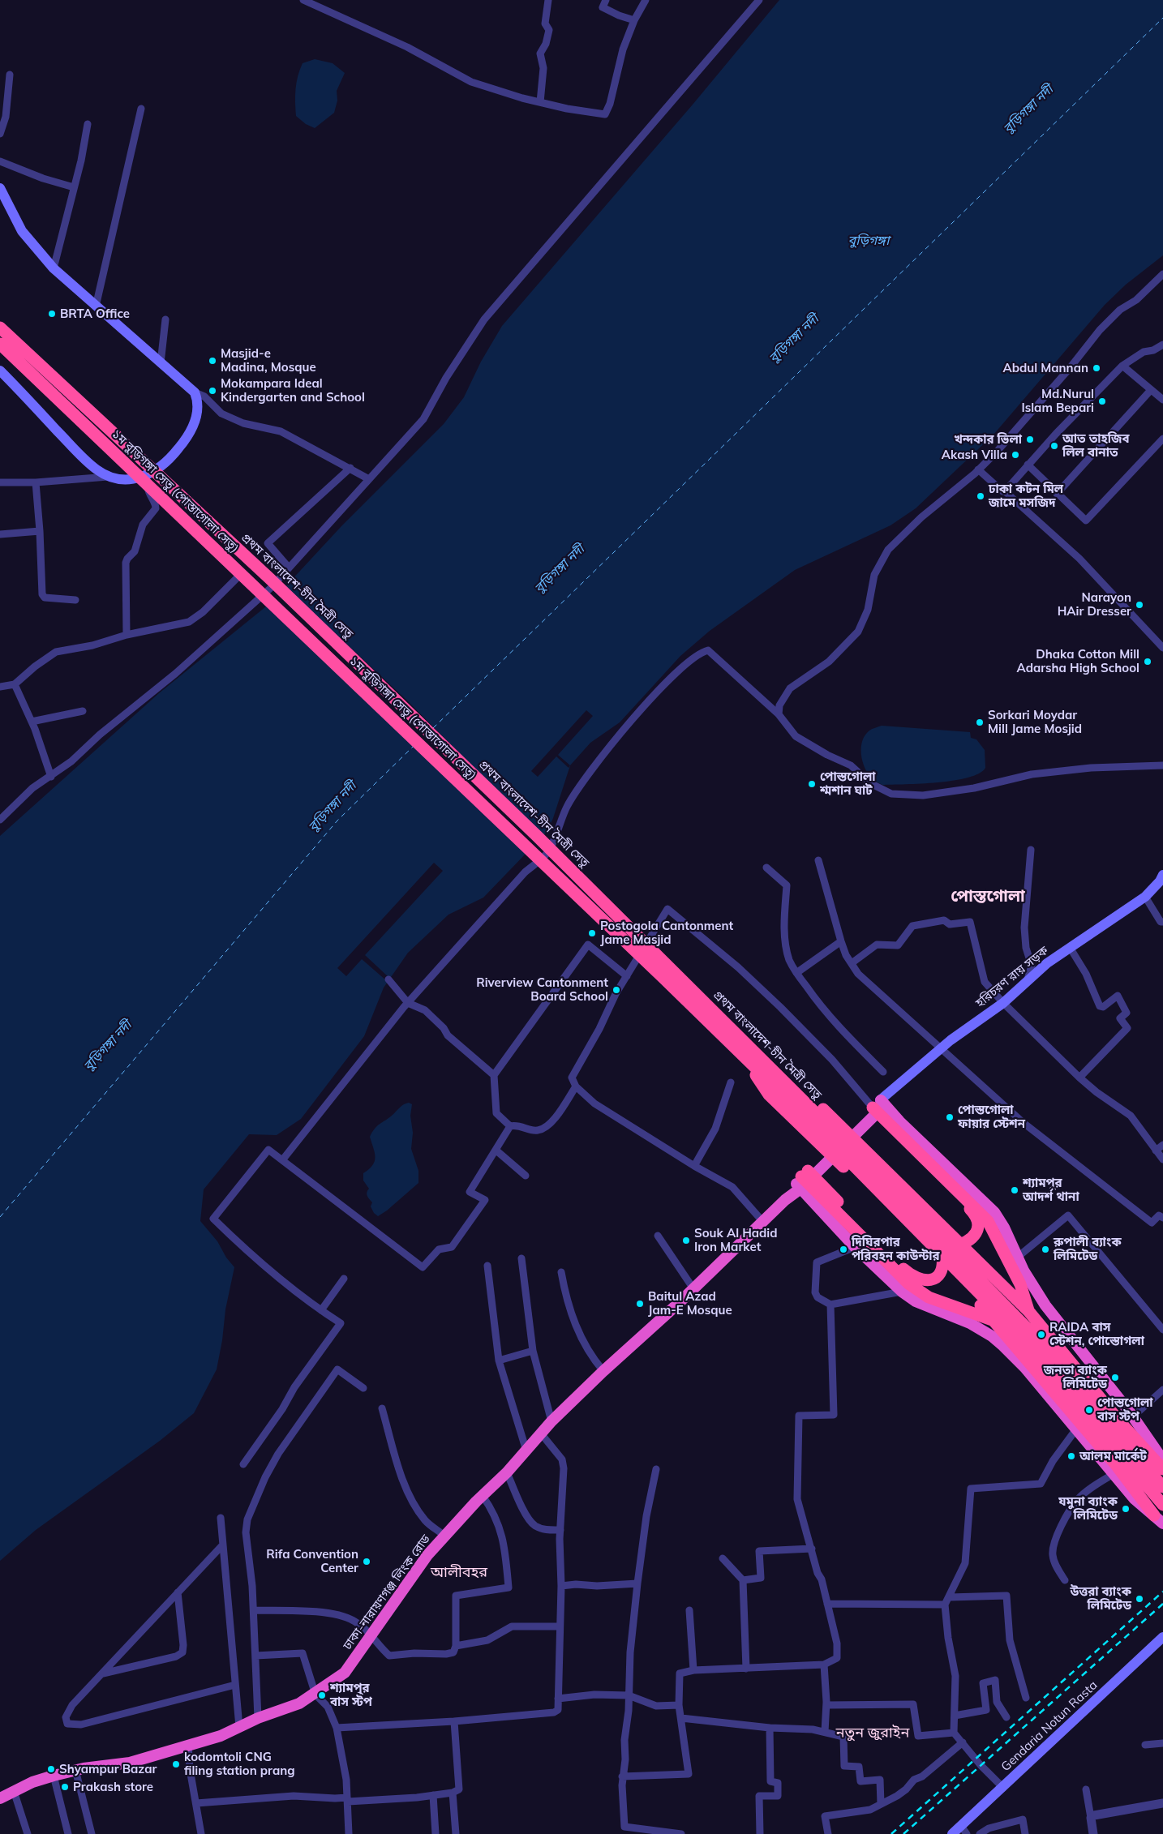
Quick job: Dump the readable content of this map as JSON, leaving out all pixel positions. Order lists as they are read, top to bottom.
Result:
{
  "streets": {
    "highway": ["১ম বুড়িগঙ্গা সেতু (পোস্তাগোলা সেতু)", "প্রথম বাংলাদেশ-চীন মৈত্রী সেতু", "ঢাকা-নারায়ণগঞ্জ লিংক রোড"],
    "main road": ["হরিচরণ রায় সড়ক", "Gendaria Notun Rasta"]
  },
  "crossings": [
    ["১ম বুড়িগঙ্গা সেতু (পোস্তাগোলা সেতু)", "প্রথম বাংলাদেশ-চীন মৈত্রী সেতু"],
    ["হরিচরণ রায় সড়ক", "ঢাকা-নারায়ণগঞ্জ লিংক রোড"]
  ],
  "districts": ["পোস্তগোলা", "আলীবহর", "নতুন জুরাইন"],
  "water": ["বুড়িগঙ্গা নদী", "বুড়িগঙ্গা"],
  "places": [
    "BRTA Office",
    "Masjid-e Madina, Mosque",
    "Abdul Mannan",
    "Mokampara Ideal Kindergarten and School",
    "Md.Nurul Islam Bepari",
    "খন্দকার ভিলা",
    "আত তাহজিব লিল বানাত",
    "Akash Villa",
    "ঢাকা কটন মিল জামে মসজিদ",
    "Narayon HAir Dresser",
    "Dhaka Cotton Mill Adarsha High School",
    "Sorkari Moydar Mill Jame Mosjid",
    "পোস্তগোলা শ্মশান ঘাট",
    "Postogola Cantonment Jame Masjid",
    "Riverview Cantonment Board School",
    "পোস্তগোলা ফায়ার স্টেশন",
    "শ্যামপুর আদর্শ থানা",
    "Souk Al Hadid Iron Market",
    "দিঘিরপার পরিবহন কাউন্টার",
    "রুপালী ব্যাংক লিমিটেড",
    "Baitul Azad Jam-E Mosque",
    "RAIDA বাস স্টেশন, পোস্তোগলা",
    "জনতা ব্যাংক লিমিটেড",
    "পোস্তগোলা বাস স্টপ",
    "আলম মার্কেট",
    "যমুনা ব্যাংক লিমিটেড",
    "Rifa Convention Center",
    "উত্তরা ব্যাংক লিমিটেড",
    "শ্যামপুর বাস স্টপ",
    "kodomtoli CNG filing station prang",
    "Shyampur Bazar",
    "Prakash store"
  ]
}
